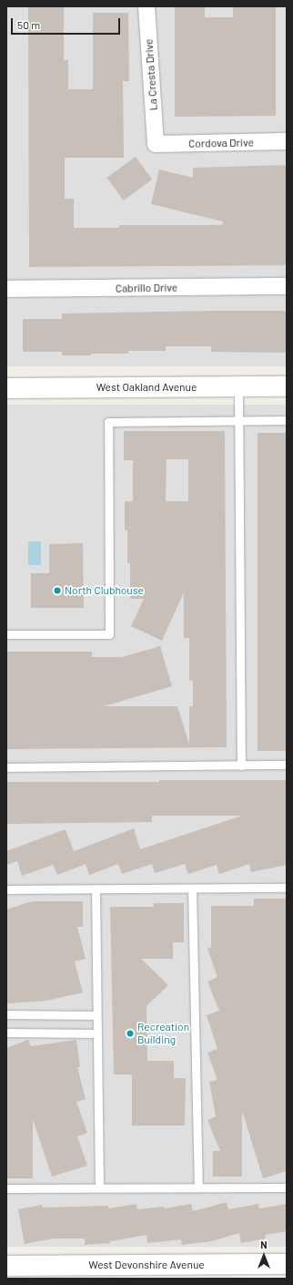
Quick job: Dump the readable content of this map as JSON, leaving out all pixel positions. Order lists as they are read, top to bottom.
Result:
{
  "streets": {
    "street": [
      "La Cresta Drive",
      "Cordova Drive",
      "Cabrillo Drive",
      "West Oakland Avenue",
      "West Devonshire Avenue"
    ]
  },
  "crossings": [
    ["La Cresta Drive", "Cordova Drive"]
  ],
  "places": ["North Clubhouse", "Recreation Building"],
  "scale_bar": "50 m",
  "north": "top"
}
